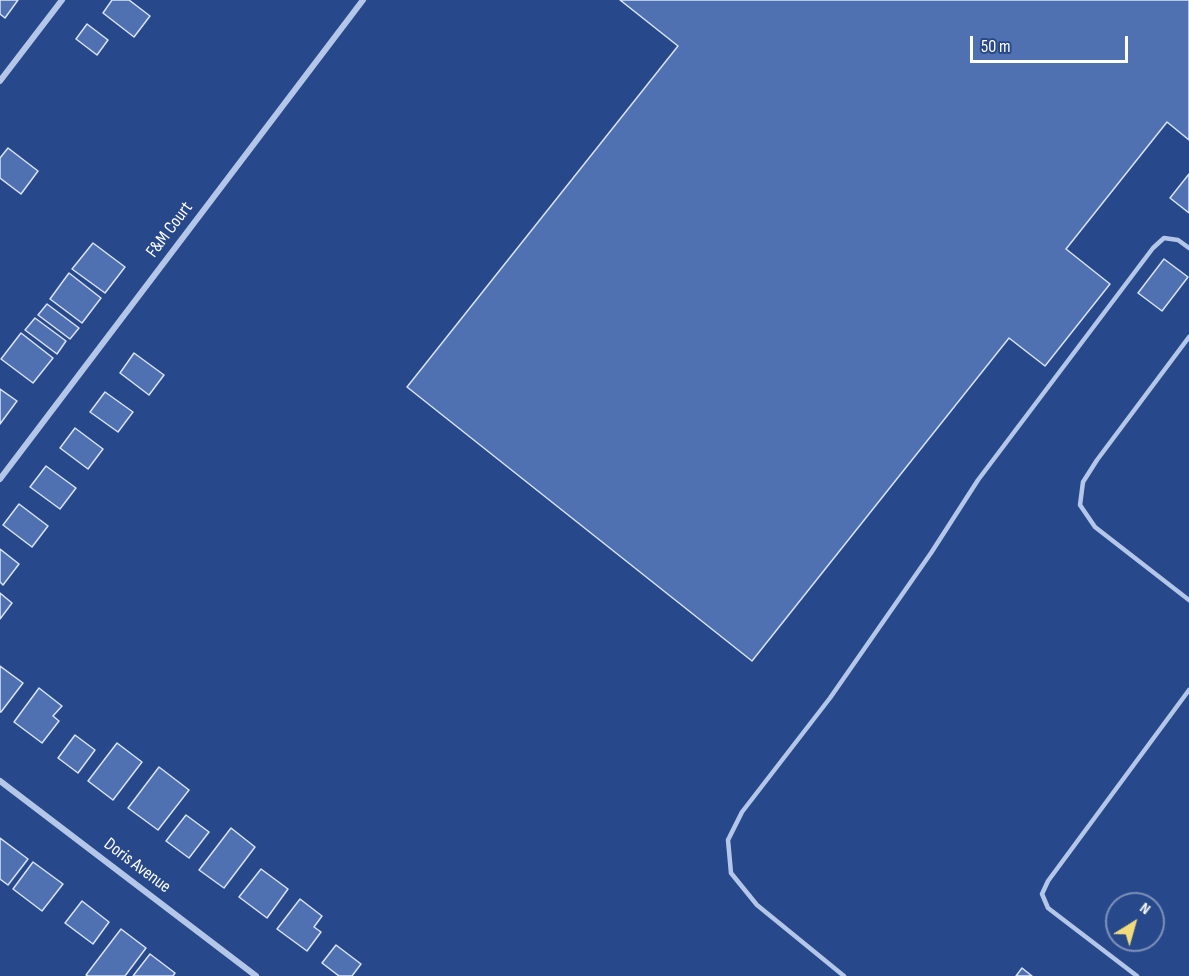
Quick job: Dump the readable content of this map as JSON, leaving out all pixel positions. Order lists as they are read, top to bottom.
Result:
{
  "streets": {
    "street": ["F&M Court", "Doris Avenue"]
  },
  "scale_bar": "50 m",
  "north": "top right"
}
